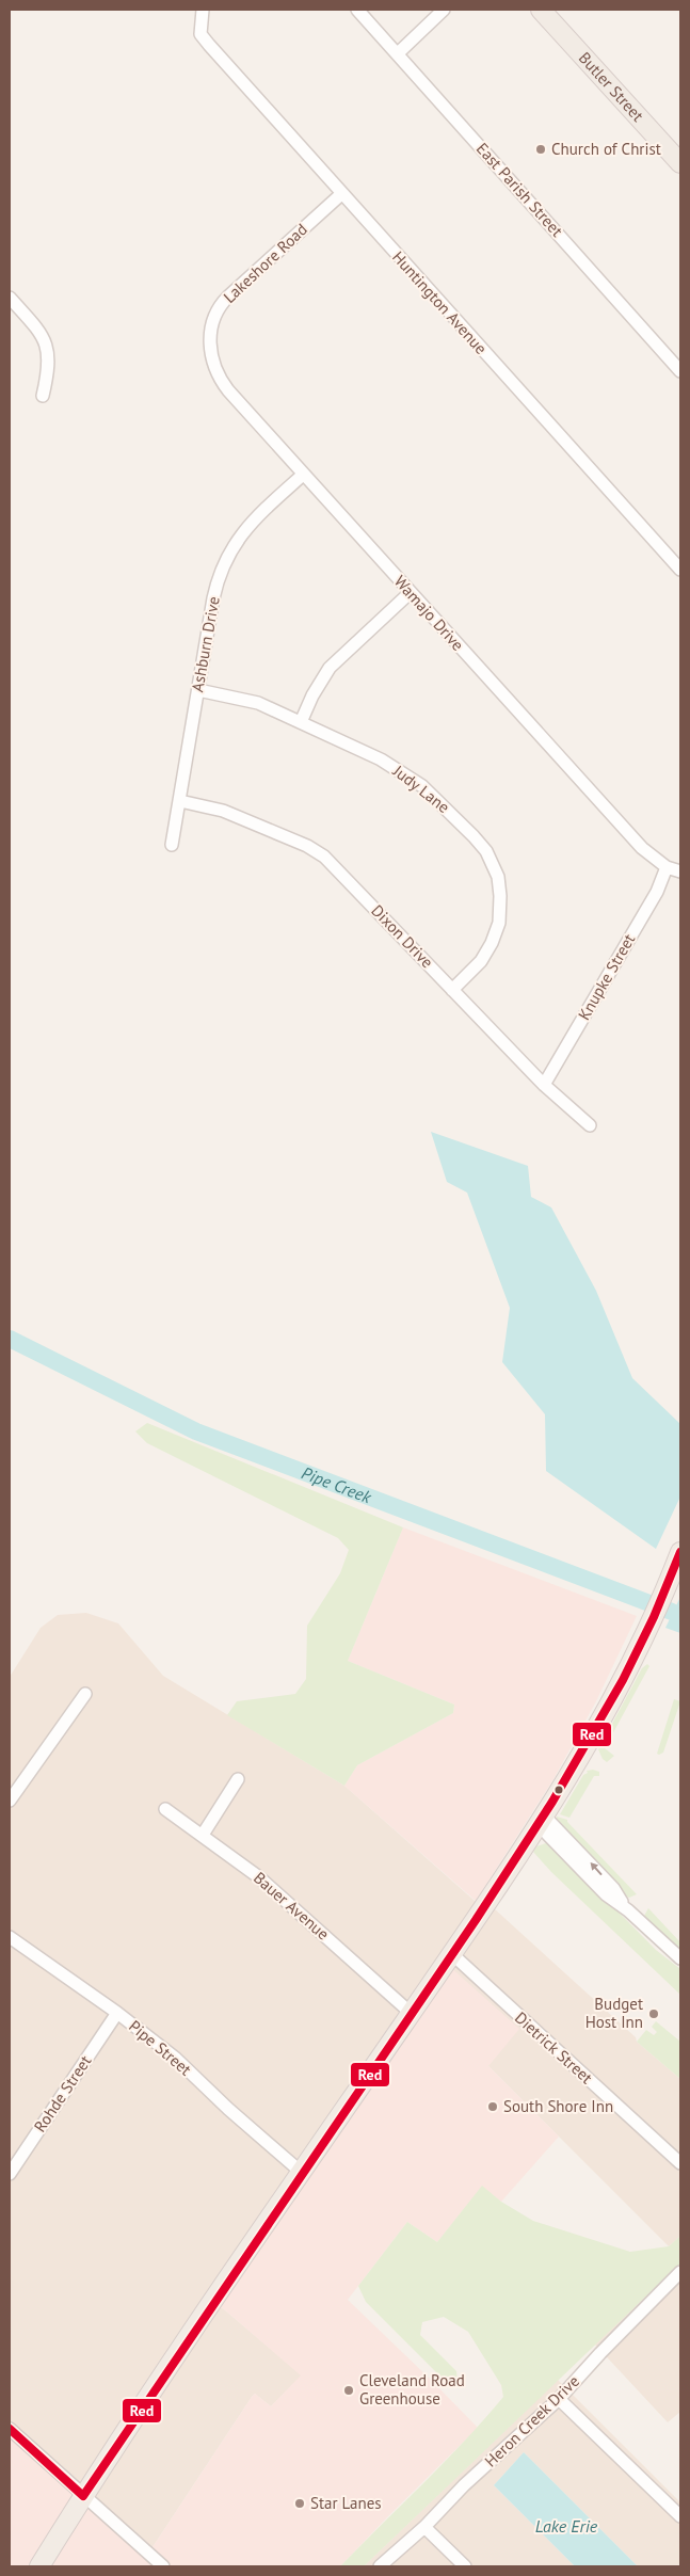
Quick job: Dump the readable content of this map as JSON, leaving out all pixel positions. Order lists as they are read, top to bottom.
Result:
{
  "streets": {
    "main road": ["Butler Street"],
    "street": [
      "East Parish Street",
      "Lakeshore Road",
      "Huntington Avenue",
      "Wamajo Drive",
      "Ashburn Drive",
      "Judy Lane",
      "Dixon Drive",
      "Knupke Street",
      "Bauer Avenue",
      "Pipe Street",
      "Dietrick Street",
      "Rohde Street",
      "Heron Creek Drive"
    ]
  },
  "crossings": [
    ["Lakeshore Road", "Huntington Avenue"],
    ["Lakeshore Road", "Wamajo Drive"],
    ["Wamajo Drive", "Ashburn Drive"],
    ["Wamajo Drive", "Knupke Street"],
    ["Ashburn Drive", "Judy Lane"],
    ["Ashburn Drive", "Dixon Drive"],
    ["Judy Lane", "Dixon Drive"],
    ["Dixon Drive", "Knupke Street"],
    ["Pipe Street", "Rohde Street"]
  ],
  "water": ["Pipe Creek", "Lake Erie"],
  "places": [
    "Church of Christ",
    "Budget Host Inn",
    "South Shore Inn",
    "Cleveland Road Greenhouse",
    "Star Lanes"
  ],
  "lines": ["transit line Red"]
}
